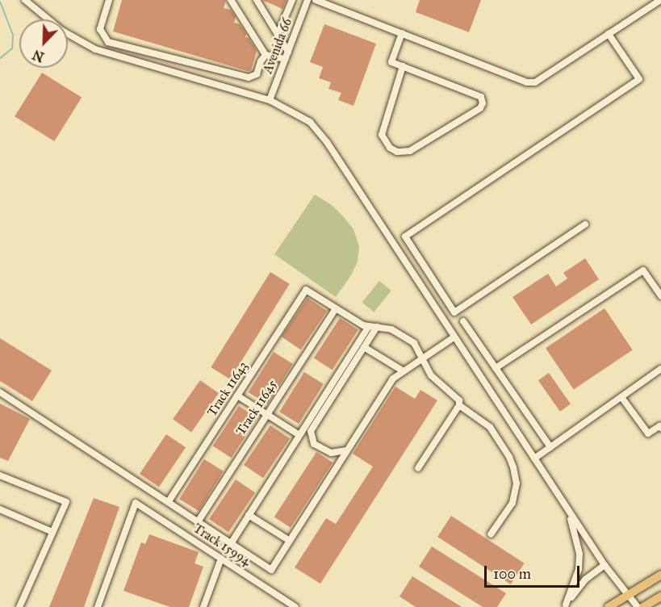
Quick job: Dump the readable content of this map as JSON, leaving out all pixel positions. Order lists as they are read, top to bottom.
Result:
{
  "streets": {
    "street": [
      "Avenida 66",
      "Track 11643",
      "Track 11645",
      "Track 15994"
    ]
  },
  "crossings": [
    ["Track 11643", "Track 11645"]
  ],
  "scale_bar": "100 m",
  "north": "bottom left"
}
